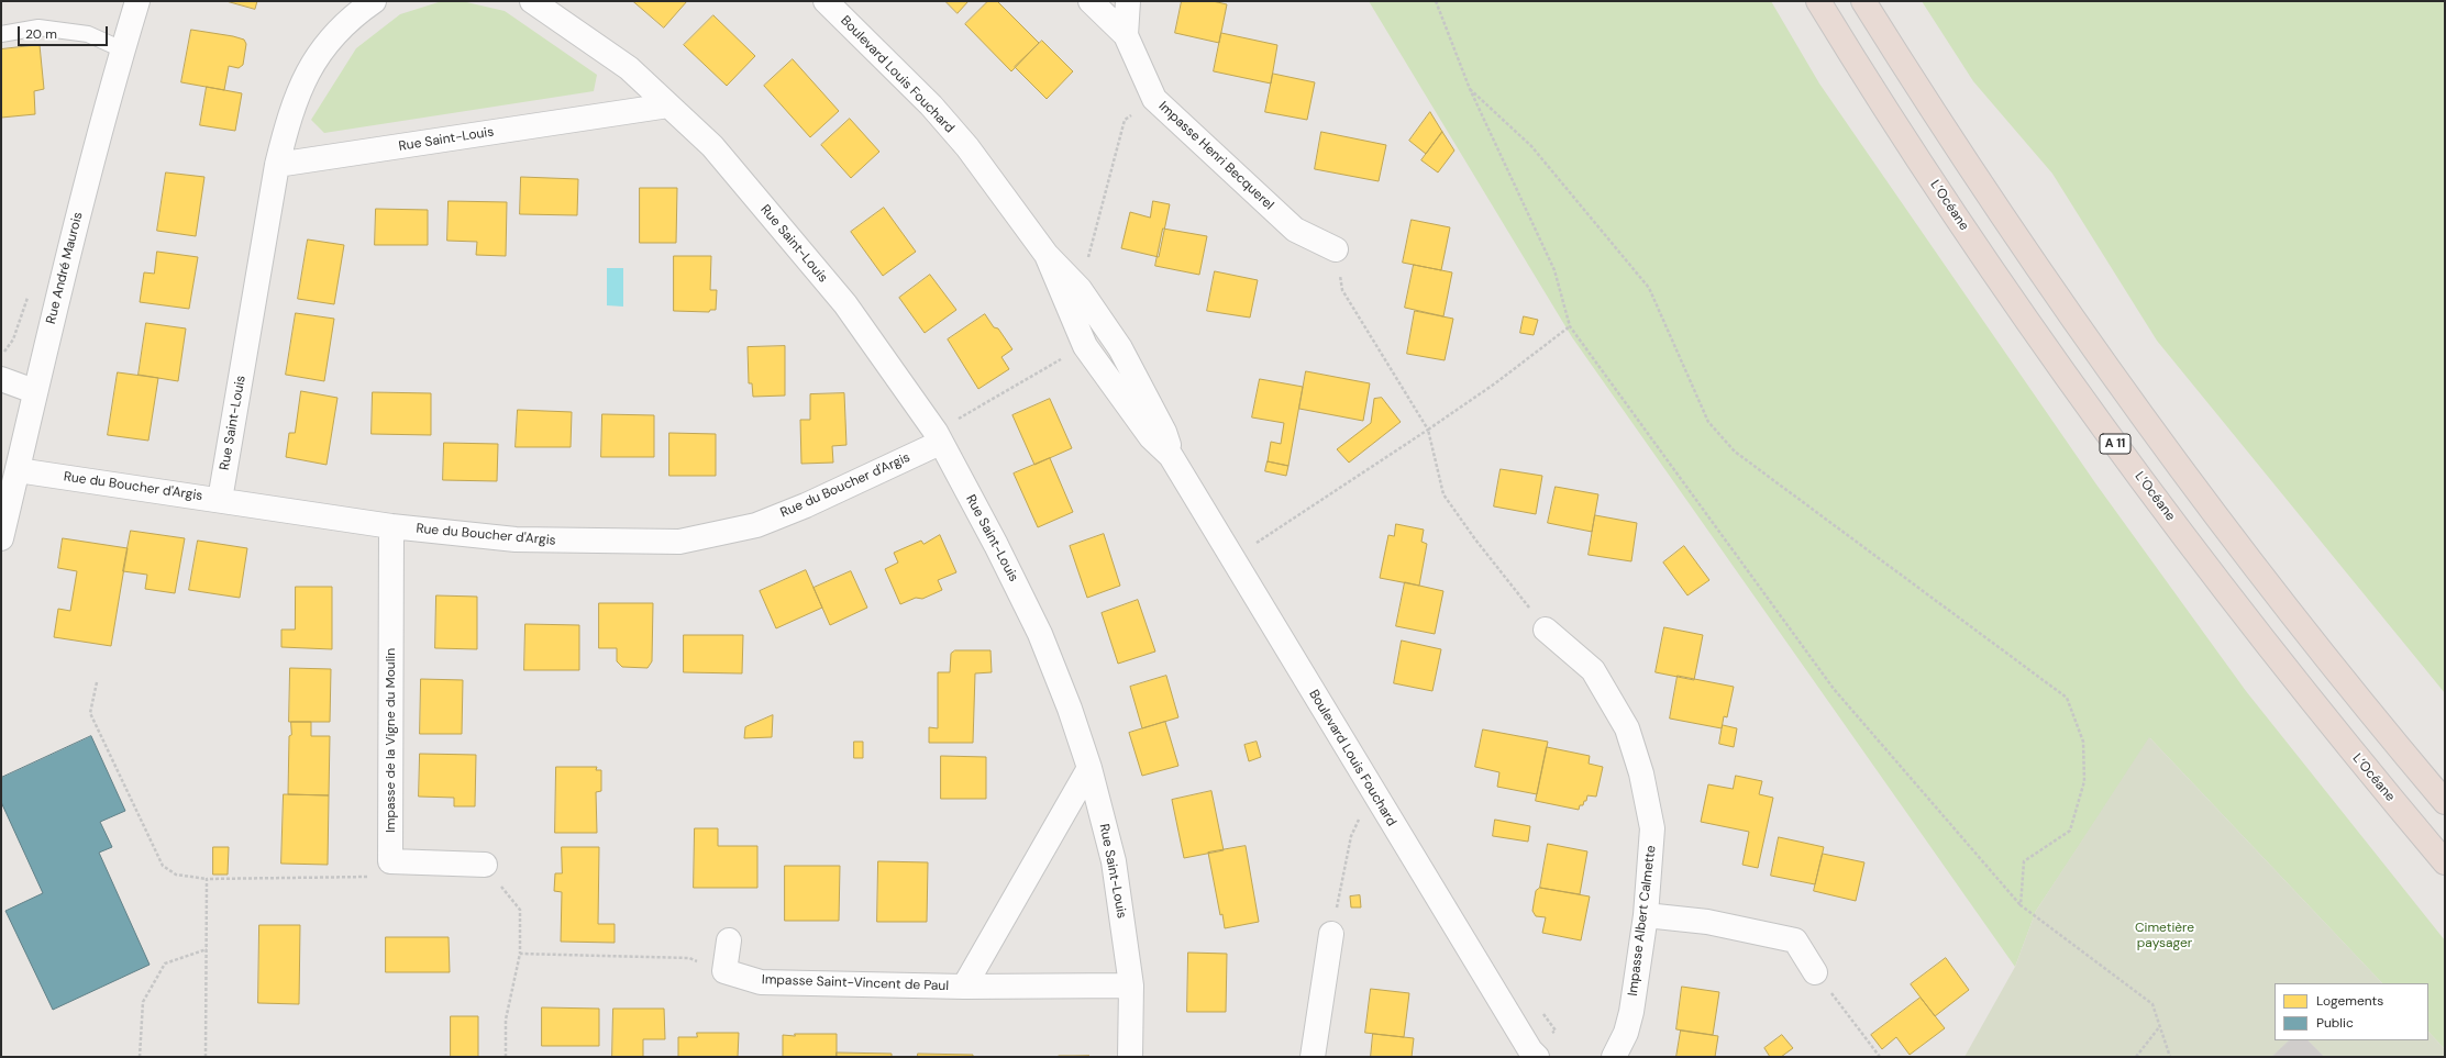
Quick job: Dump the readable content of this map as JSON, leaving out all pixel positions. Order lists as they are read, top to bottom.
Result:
{
  "streets": {
    "highway": ["L’Océane", "A 11"],
    "street": [
      "Boulevard Louis Fouchard",
      "Rue Saint-Louis",
      "Impasse Henri Becquerel",
      "Rue André Maurois",
      "Rue du Boucher d'Argis",
      "Impasse de la Vigne du Moulin",
      "Impasse Albert Calmette",
      "Impasse Saint-Vincent de Paul"
    ]
  },
  "crossings": [
    ["Rue Saint-Louis", "Rue du Boucher d'Argis"],
    ["Rue Saint-Louis", "Impasse Saint-Vincent de Paul"],
    ["Rue André Maurois", "Rue du Boucher d'Argis"],
    ["Rue du Boucher d'Argis", "Impasse de la Vigne du Moulin"]
  ],
  "parks": ["Cimetière paysager"],
  "legend": ["Logements", "Public"],
  "scale_bar": "20 m"
}
